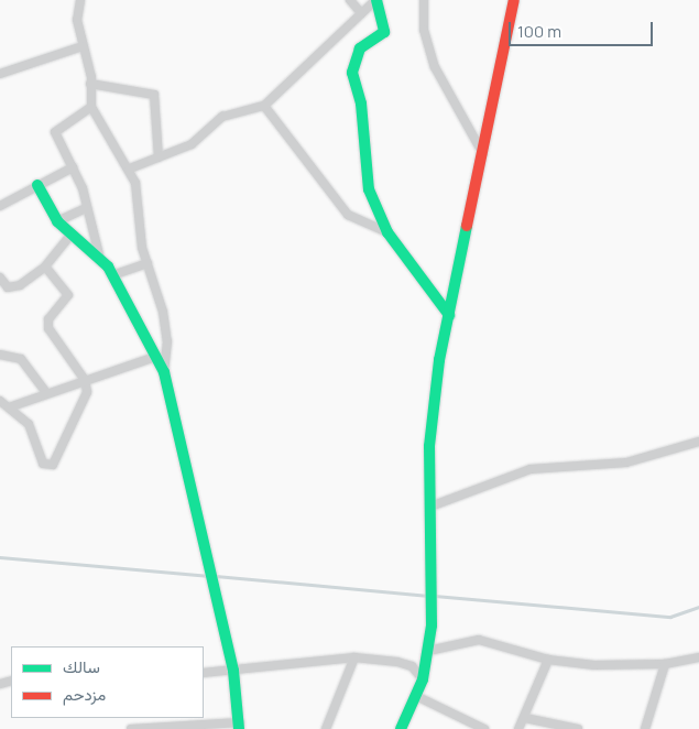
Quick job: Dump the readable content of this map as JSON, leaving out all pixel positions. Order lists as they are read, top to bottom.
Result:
{
  "legend": ["سالك", "مزدحم"],
  "scale_bar": "100 m"
}
